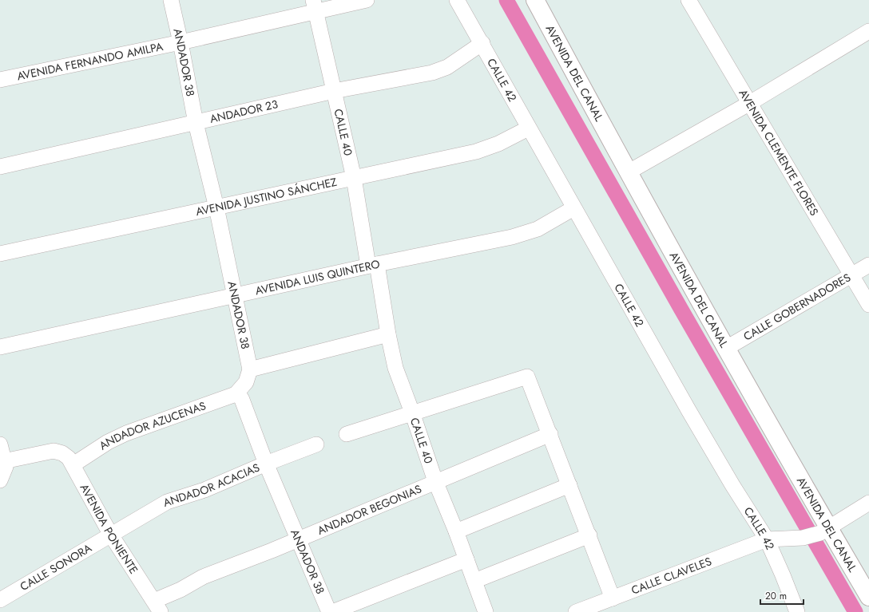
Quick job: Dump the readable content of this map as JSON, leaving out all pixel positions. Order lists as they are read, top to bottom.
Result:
{
  "streets": {
    "street": [
      "AVENIDA FERNANDO AMILPA",
      "ANDADOR 38",
      "AVENIDA DEL CANAL",
      "CALLE 42",
      "ANDADOR 23",
      "CALLE 40",
      "AVENIDA CLEMENTE FLORES",
      "AVENIDA JUSTINO SÁNCHEZ",
      "AVENIDA LUIS QUINTERO",
      "CALLE GOBERNADORES",
      "ANDADOR AZUCENAS",
      "ANDADOR ACACIAS",
      "ANDADOR BEGONIAS",
      "AVENIDA PONIENTE",
      "CALLE SONORA",
      "CALLE CLAVELES"
    ]
  },
  "crossings": [
    ["AVENIDA FERNANDO AMILPA", "ANDADOR 38"],
    ["AVENIDA FERNANDO AMILPA", "CALLE 40"],
    ["ANDADOR 38", "ANDADOR 23"],
    ["ANDADOR 38", "AVENIDA JUSTINO SÁNCHEZ"],
    ["ANDADOR 38", "AVENIDA LUIS QUINTERO"],
    ["ANDADOR 38", "ANDADOR AZUCENAS"],
    ["ANDADOR 38", "ANDADOR ACACIAS"],
    ["ANDADOR 38", "ANDADOR BEGONIAS"],
    ["AVENIDA DEL CANAL", "CALLE GOBERNADORES"],
    ["AVENIDA DEL CANAL", "CALLE CLAVELES"],
    ["CALLE 42", "ANDADOR 23"],
    ["CALLE 42", "AVENIDA JUSTINO SÁNCHEZ"],
    ["CALLE 42", "AVENIDA LUIS QUINTERO"],
    ["CALLE 42", "CALLE CLAVELES"],
    ["ANDADOR 23", "CALLE 40"],
    ["CALLE 40", "AVENIDA JUSTINO SÁNCHEZ"],
    ["CALLE 40", "AVENIDA LUIS QUINTERO"],
    ["CALLE 40", "ANDADOR BEGONIAS"],
    ["AVENIDA CLEMENTE FLORES", "CALLE GOBERNADORES"],
    ["ANDADOR AZUCENAS", "AVENIDA PONIENTE"],
    ["ANDADOR ACACIAS", "AVENIDA PONIENTE"],
    ["ANDADOR ACACIAS", "CALLE SONORA"],
    ["ANDADOR BEGONIAS", "AVENIDA PONIENTE"],
    ["AVENIDA PONIENTE", "CALLE SONORA"]
  ],
  "scale_bar": "20 m"
}
